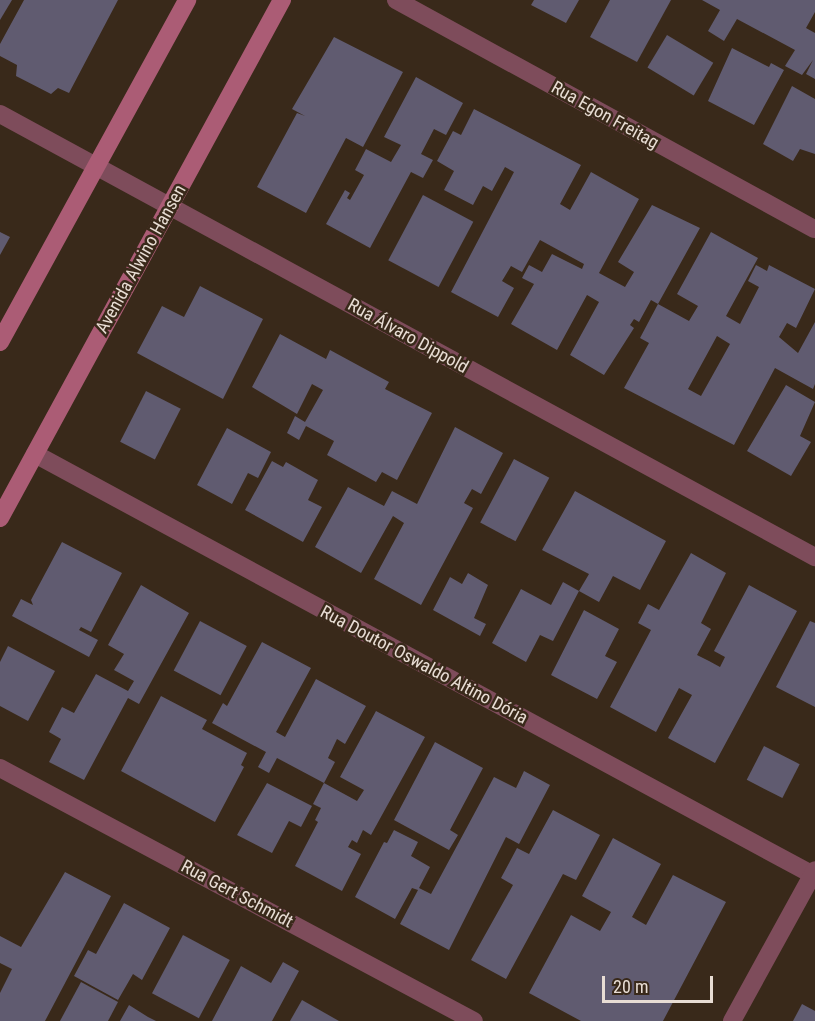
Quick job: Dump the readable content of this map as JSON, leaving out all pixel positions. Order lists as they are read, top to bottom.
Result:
{
  "streets": {
    "street": [
      "Rua Egon Freitag",
      "Avenida Alwino Hansen",
      "Rua Álvaro Dippold",
      "Rua Doutor Oswaldo Altino Dória",
      "Rua Gert Schmidt"
    ]
  },
  "crossings": [
    ["Avenida Alwino Hansen", "Rua Álvaro Dippold"],
    ["Avenida Alwino Hansen", "Rua Doutor Oswaldo Altino Dória"]
  ],
  "scale_bar": "20 m"
}
